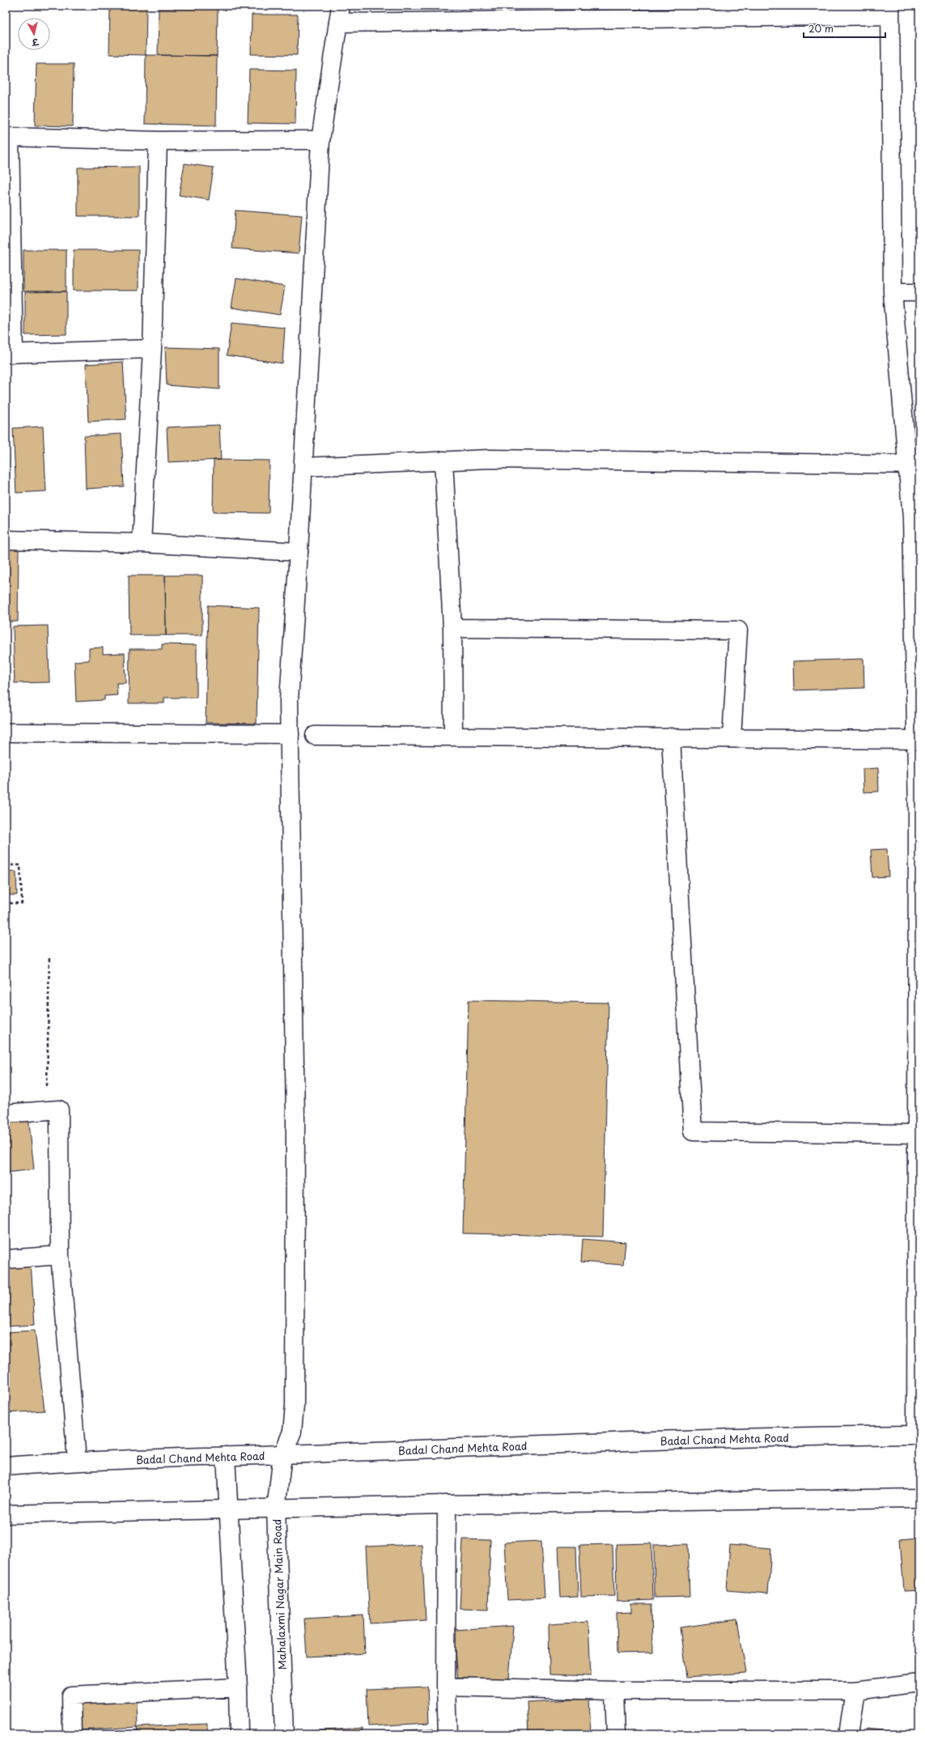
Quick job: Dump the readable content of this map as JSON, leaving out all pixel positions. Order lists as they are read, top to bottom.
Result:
{
  "streets": {
    "street": ["Badal Chand Mehta Road", "Mahalaxmi Nagar Main Road"]
  },
  "crossings": [
    ["Badal Chand Mehta Road", "Mahalaxmi Nagar Main Road"]
  ],
  "scale_bar": "20 m",
  "north": "bottom"
}
